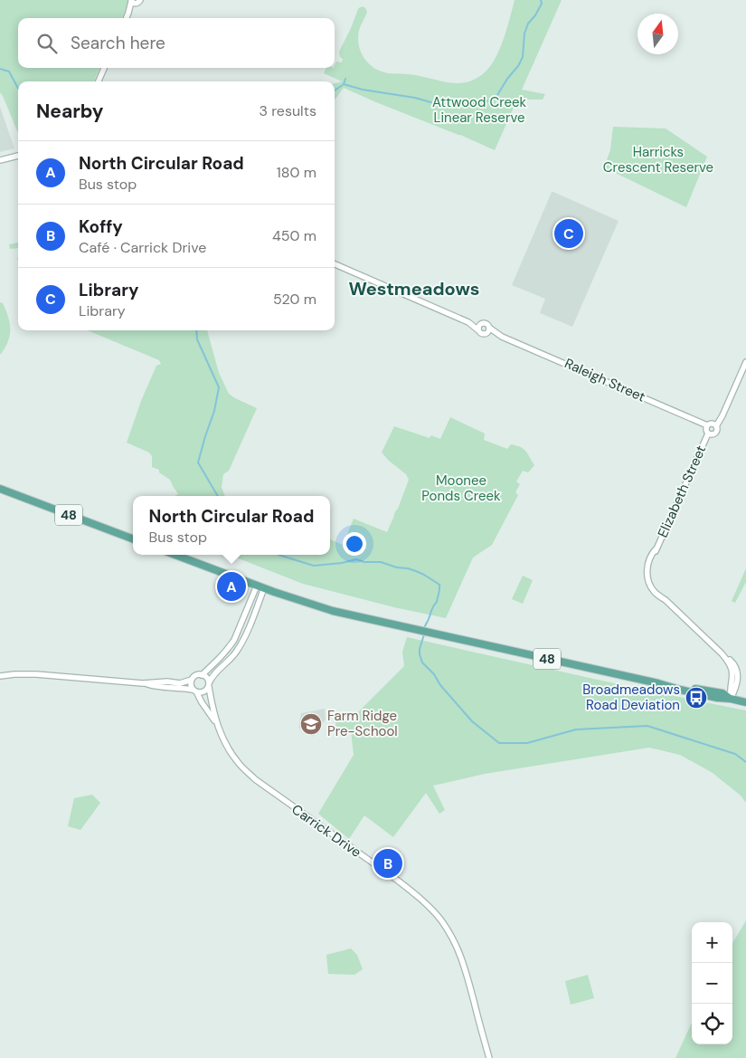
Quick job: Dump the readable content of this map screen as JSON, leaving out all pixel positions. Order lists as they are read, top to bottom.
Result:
{
  "streets": {
    "main road": ["48"],
    "street": ["Raleigh Street", "Elizabeth Street", "Carrick Drive"]
  },
  "crossings": [
    ["Raleigh Street", "Elizabeth Street"],
    ["Elizabeth Street", "48"]
  ],
  "districts": ["Westmeadows"],
  "parks": ["Attwood Creek Linear Reserve", "Harricks Crescent Reserve", "Moonee Ponds Creek"],
  "places": {
    "bus stop": ["Broadmeadows Road Deviation"],
    "school or university": ["Farm Ridge Pre-School"]
  },
  "north": "top",
  "page": {
    "search": "Search here",
    "heading": ["Nearby", "3 results"],
    "list": [
      {
        "mark": "A",
        "name": "North Circular Road",
        "note": "Bus stop",
        "value": "180 m"
      },
      {
        "mark": "B",
        "name": "Koffy",
        "note": "Café · Carrick Drive",
        "value": "450 m"
      },
      {
        "mark": "C",
        "name": "Library",
        "note": "Library",
        "value": "520 m"
      }
    ],
    "pins": ["C", "A", "B"],
    "popup": ["North Circular Road", "Bus stop"],
    "map_buttons": ["+", "−"]
  }
}
